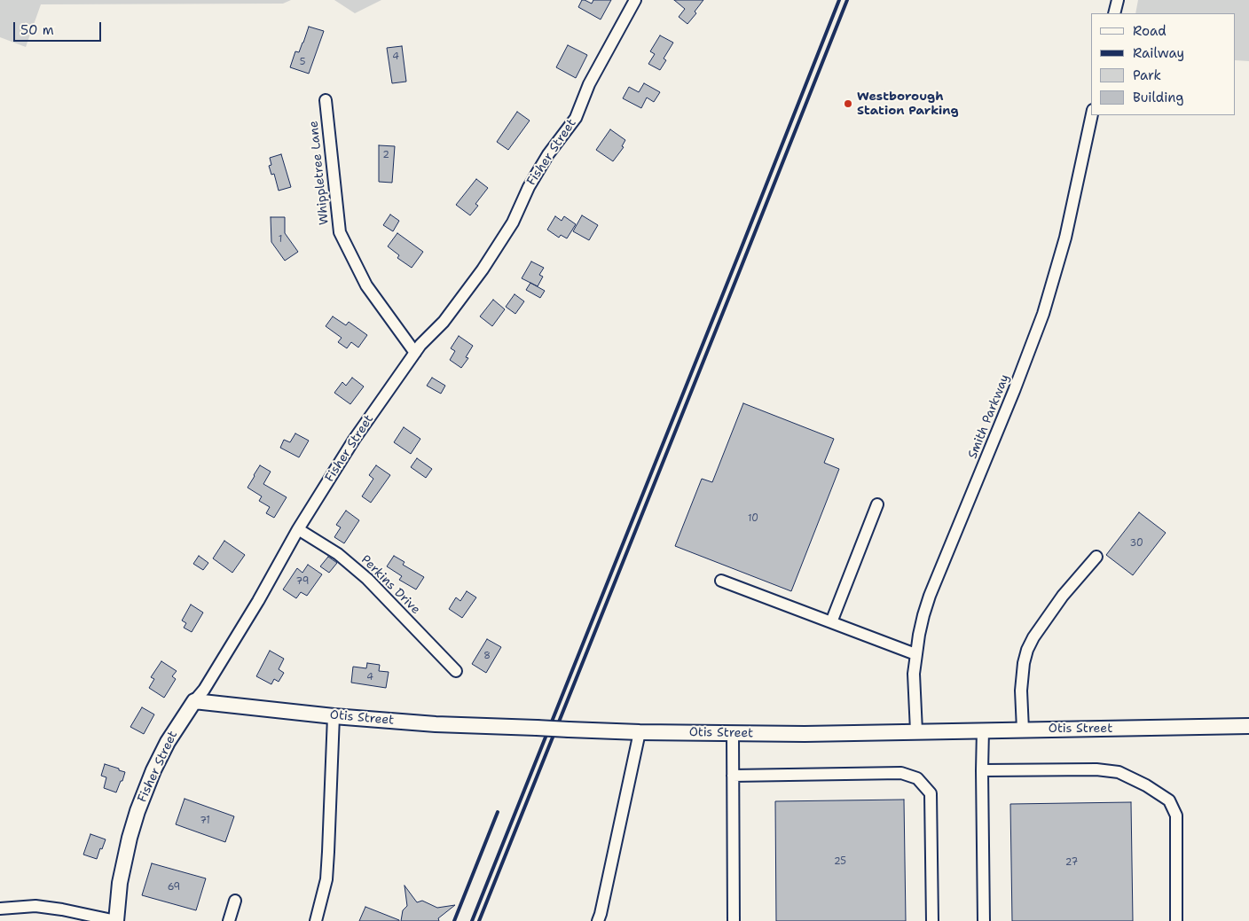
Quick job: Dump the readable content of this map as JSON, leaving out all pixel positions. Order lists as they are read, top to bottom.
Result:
{
  "streets": {
    "main road": ["Fisher Street", "Otis Street"],
    "street": ["Whippletree Lane", "Smith Parkway", "Perkins Drive"]
  },
  "crossings": [
    ["Fisher Street", "Whippletree Lane"],
    ["Fisher Street", "Perkins Drive"],
    ["Fisher Street", "Otis Street"],
    ["Smith Parkway", "Otis Street"]
  ],
  "places": ["Westborough Station Parking"],
  "house_numbers": [
    "4",
    "5",
    "2",
    "1",
    "10",
    "30",
    "79",
    "8",
    "4",
    "71",
    "25",
    "27",
    "69"
  ],
  "legend": [
    "Road",
    "Railway",
    "Park",
    "Building"
  ],
  "scale_bar": "50 m"
}
